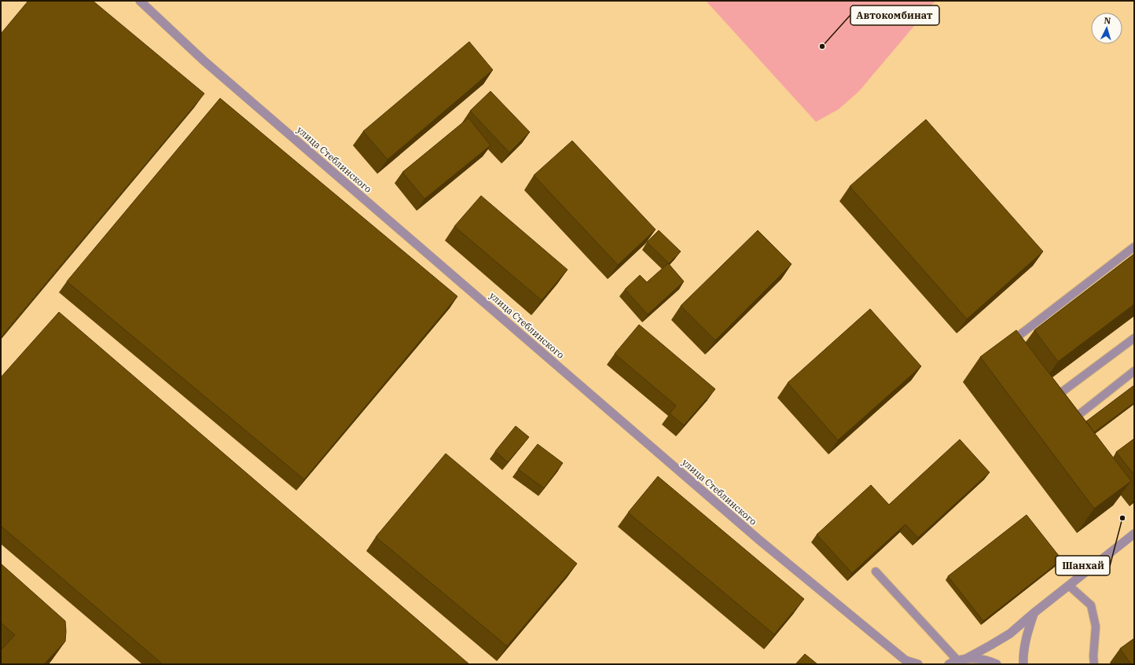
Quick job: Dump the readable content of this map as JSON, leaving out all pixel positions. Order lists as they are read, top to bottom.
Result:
{
  "streets": {
    "street": ["улица Стеблинского"]
  },
  "places": ["Автокомбинат", "Шанхай"],
  "north": "top"
}
